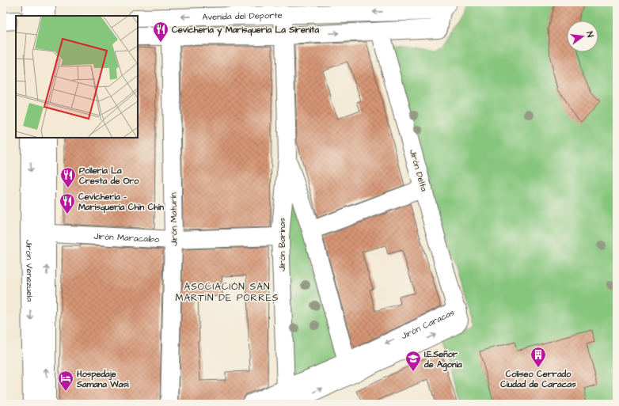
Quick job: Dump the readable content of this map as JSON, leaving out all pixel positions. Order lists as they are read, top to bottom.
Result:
{
  "streets": {
    "street": [
      "Avenida del Deporte",
      "Jirón Delta",
      "Jirón Maturín",
      "Jirón Maracaibo",
      "Jirón Barinas",
      "Jirón Venezuela",
      "Jirón Caracas"
    ]
  },
  "crossings": [
    ["Avenida del Deporte", "Jirón Barinas"],
    ["Jirón Delta", "Jirón Caracas"],
    ["Jirón Maturín", "Jirón Maracaibo"],
    ["Jirón Maracaibo", "Jirón Barinas"],
    ["Jirón Maracaibo", "Jirón Venezuela"],
    ["Jirón Barinas", "Jirón Caracas"]
  ],
  "districts": ["ASOCIACIÓN SAN MARTÍN DE PORRES"],
  "places": {
    "restaurant": ["Cevicheria y Marisqueria La Sirenita", "Polleria La Cresta de Oro", "Cevicheria - Marisqueria Chin Chin"],
    "building": ["Coliseo Cerrado Ciudad de Caracas"],
    "school or university": ["I.E.Señor de Agonia"],
    "hotel": ["Hospedaje Samana Wasi"]
  },
  "north": "right"
}
